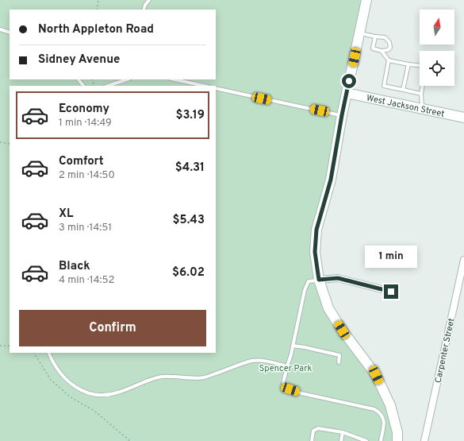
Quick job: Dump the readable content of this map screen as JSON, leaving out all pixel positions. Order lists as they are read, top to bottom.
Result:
{
  "streets": {
    "main road": ["West Jackson Street"],
    "street": ["Carpenter Street"]
  },
  "parks": ["Spencer Park"],
  "north": "top",
  "page": {
    "banner": ["North Appleton Road", "Sidney Avenue"],
    "list": [
      {
        "name": "Economy",
        "note": "1 min · 14:49",
        "value": "$3.19"
      },
      {
        "name": "Comfort",
        "note": "2 min · 14:50",
        "value": "$4.31"
      },
      {
        "name": "XL",
        "note": "3 min · 14:51",
        "value": "$5.43"
      },
      {
        "name": "Black",
        "note": "4 min · 14:52",
        "value": "$6.02"
      }
    ],
    "bubble": "1 min",
    "buttons": "Confirm"
  }
}
